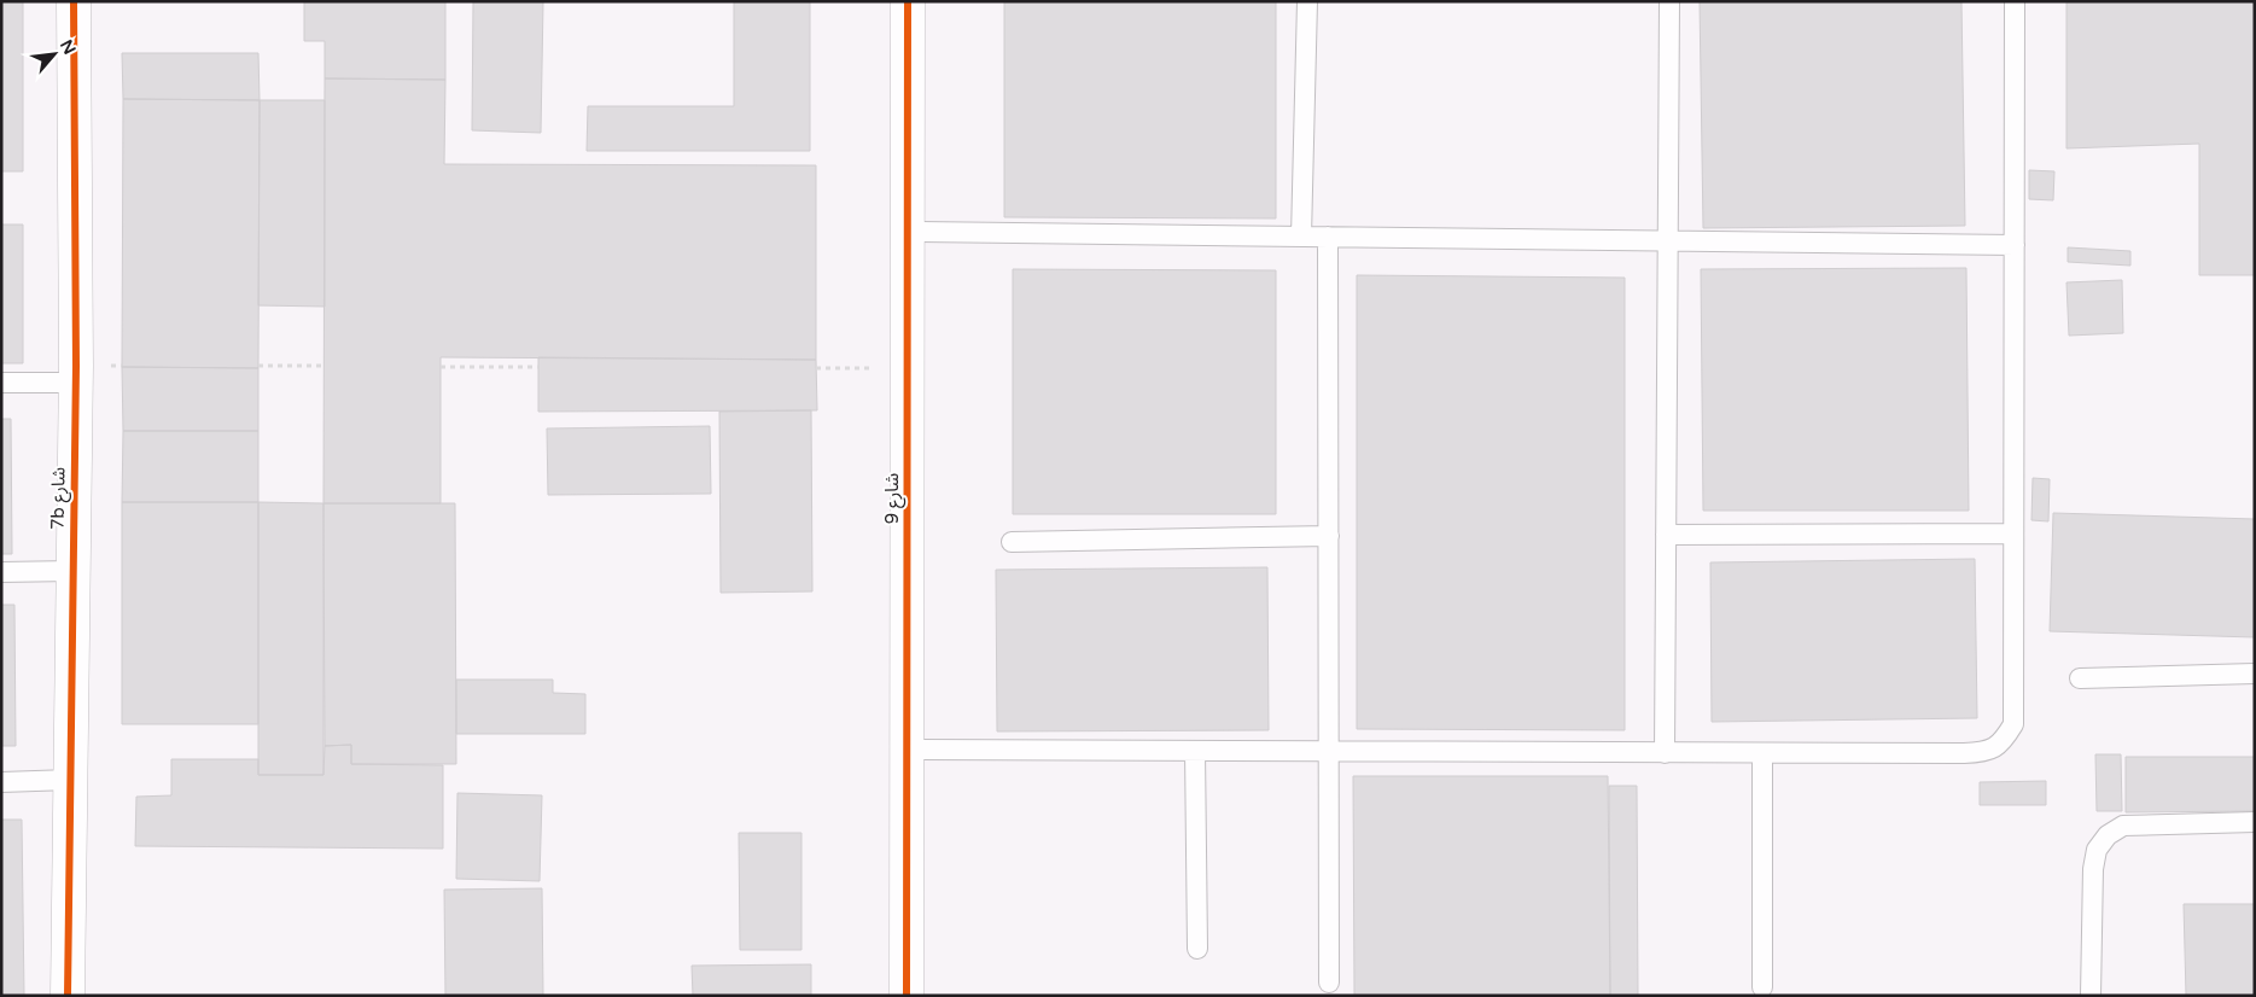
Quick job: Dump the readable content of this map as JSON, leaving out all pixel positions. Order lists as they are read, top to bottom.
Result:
{
  "streets": {
    "street": ["7b شارع", "شارع 9"]
  },
  "north": "top right"
}
